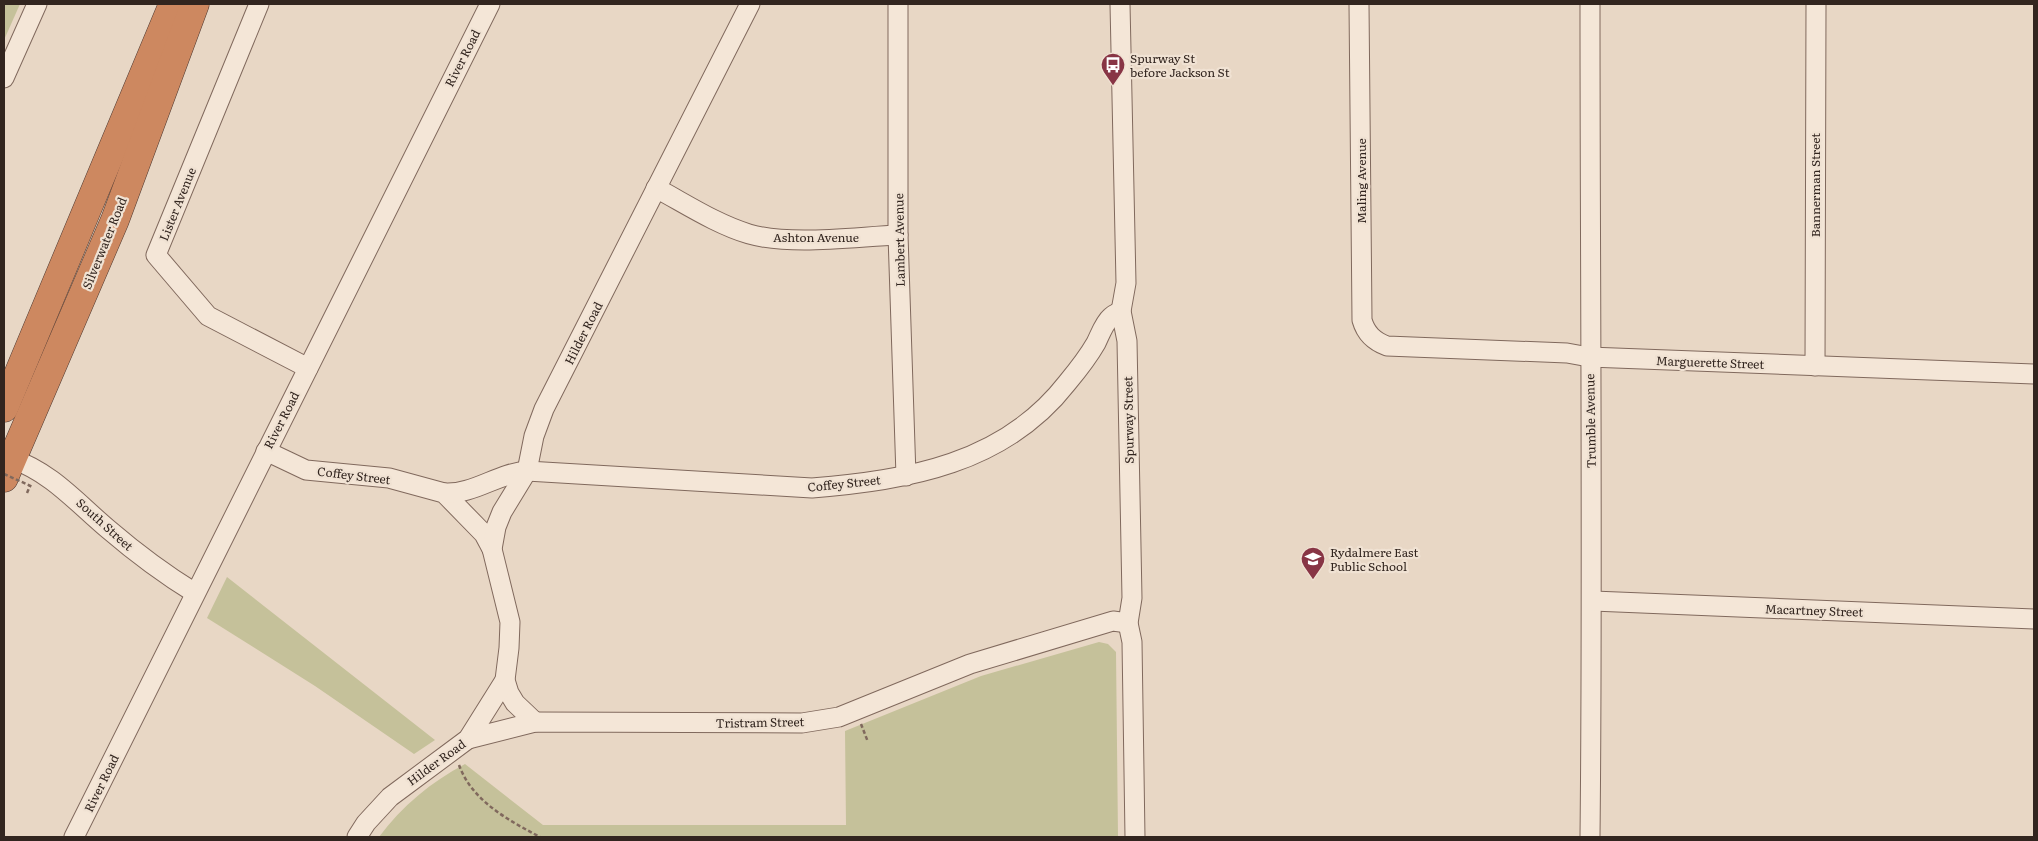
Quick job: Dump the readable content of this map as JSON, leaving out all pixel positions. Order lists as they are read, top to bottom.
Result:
{
  "streets": {
    "highway": ["Silverwater Road"],
    "street": [
      "River Road",
      "Maling Avenue",
      "Bannerman Street",
      "Lister Avenue",
      "Ashton Avenue",
      "Lambert Avenue",
      "Hilder Road",
      "Marguerette Street",
      "Spurway Street",
      "Trumble Avenue",
      "Coffey Street",
      "South Street",
      "Macartney Street",
      "Tristram Street"
    ]
  },
  "crossings": [
    ["River Road", "Lister Avenue"],
    ["River Road", "Coffey Street"],
    ["River Road", "South Street"],
    ["Maling Avenue", "Marguerette Street"],
    ["Bannerman Street", "Marguerette Street"],
    ["Ashton Avenue", "Lambert Avenue"],
    ["Ashton Avenue", "Hilder Road"],
    ["Lambert Avenue", "Coffey Street"],
    ["Silverwater Road", "South Street"],
    ["Hilder Road", "Coffey Street"],
    ["Hilder Road", "Tristram Street"],
    ["Marguerette Street", "Trumble Avenue"],
    ["Spurway Street", "Coffey Street"],
    ["Spurway Street", "Tristram Street"],
    ["Trumble Avenue", "Macartney Street"]
  ],
  "places": {
    "bus stop": ["Spurway St before Jackson St"],
    "school or university": ["Rydalmere East Public School"]
  }
}
